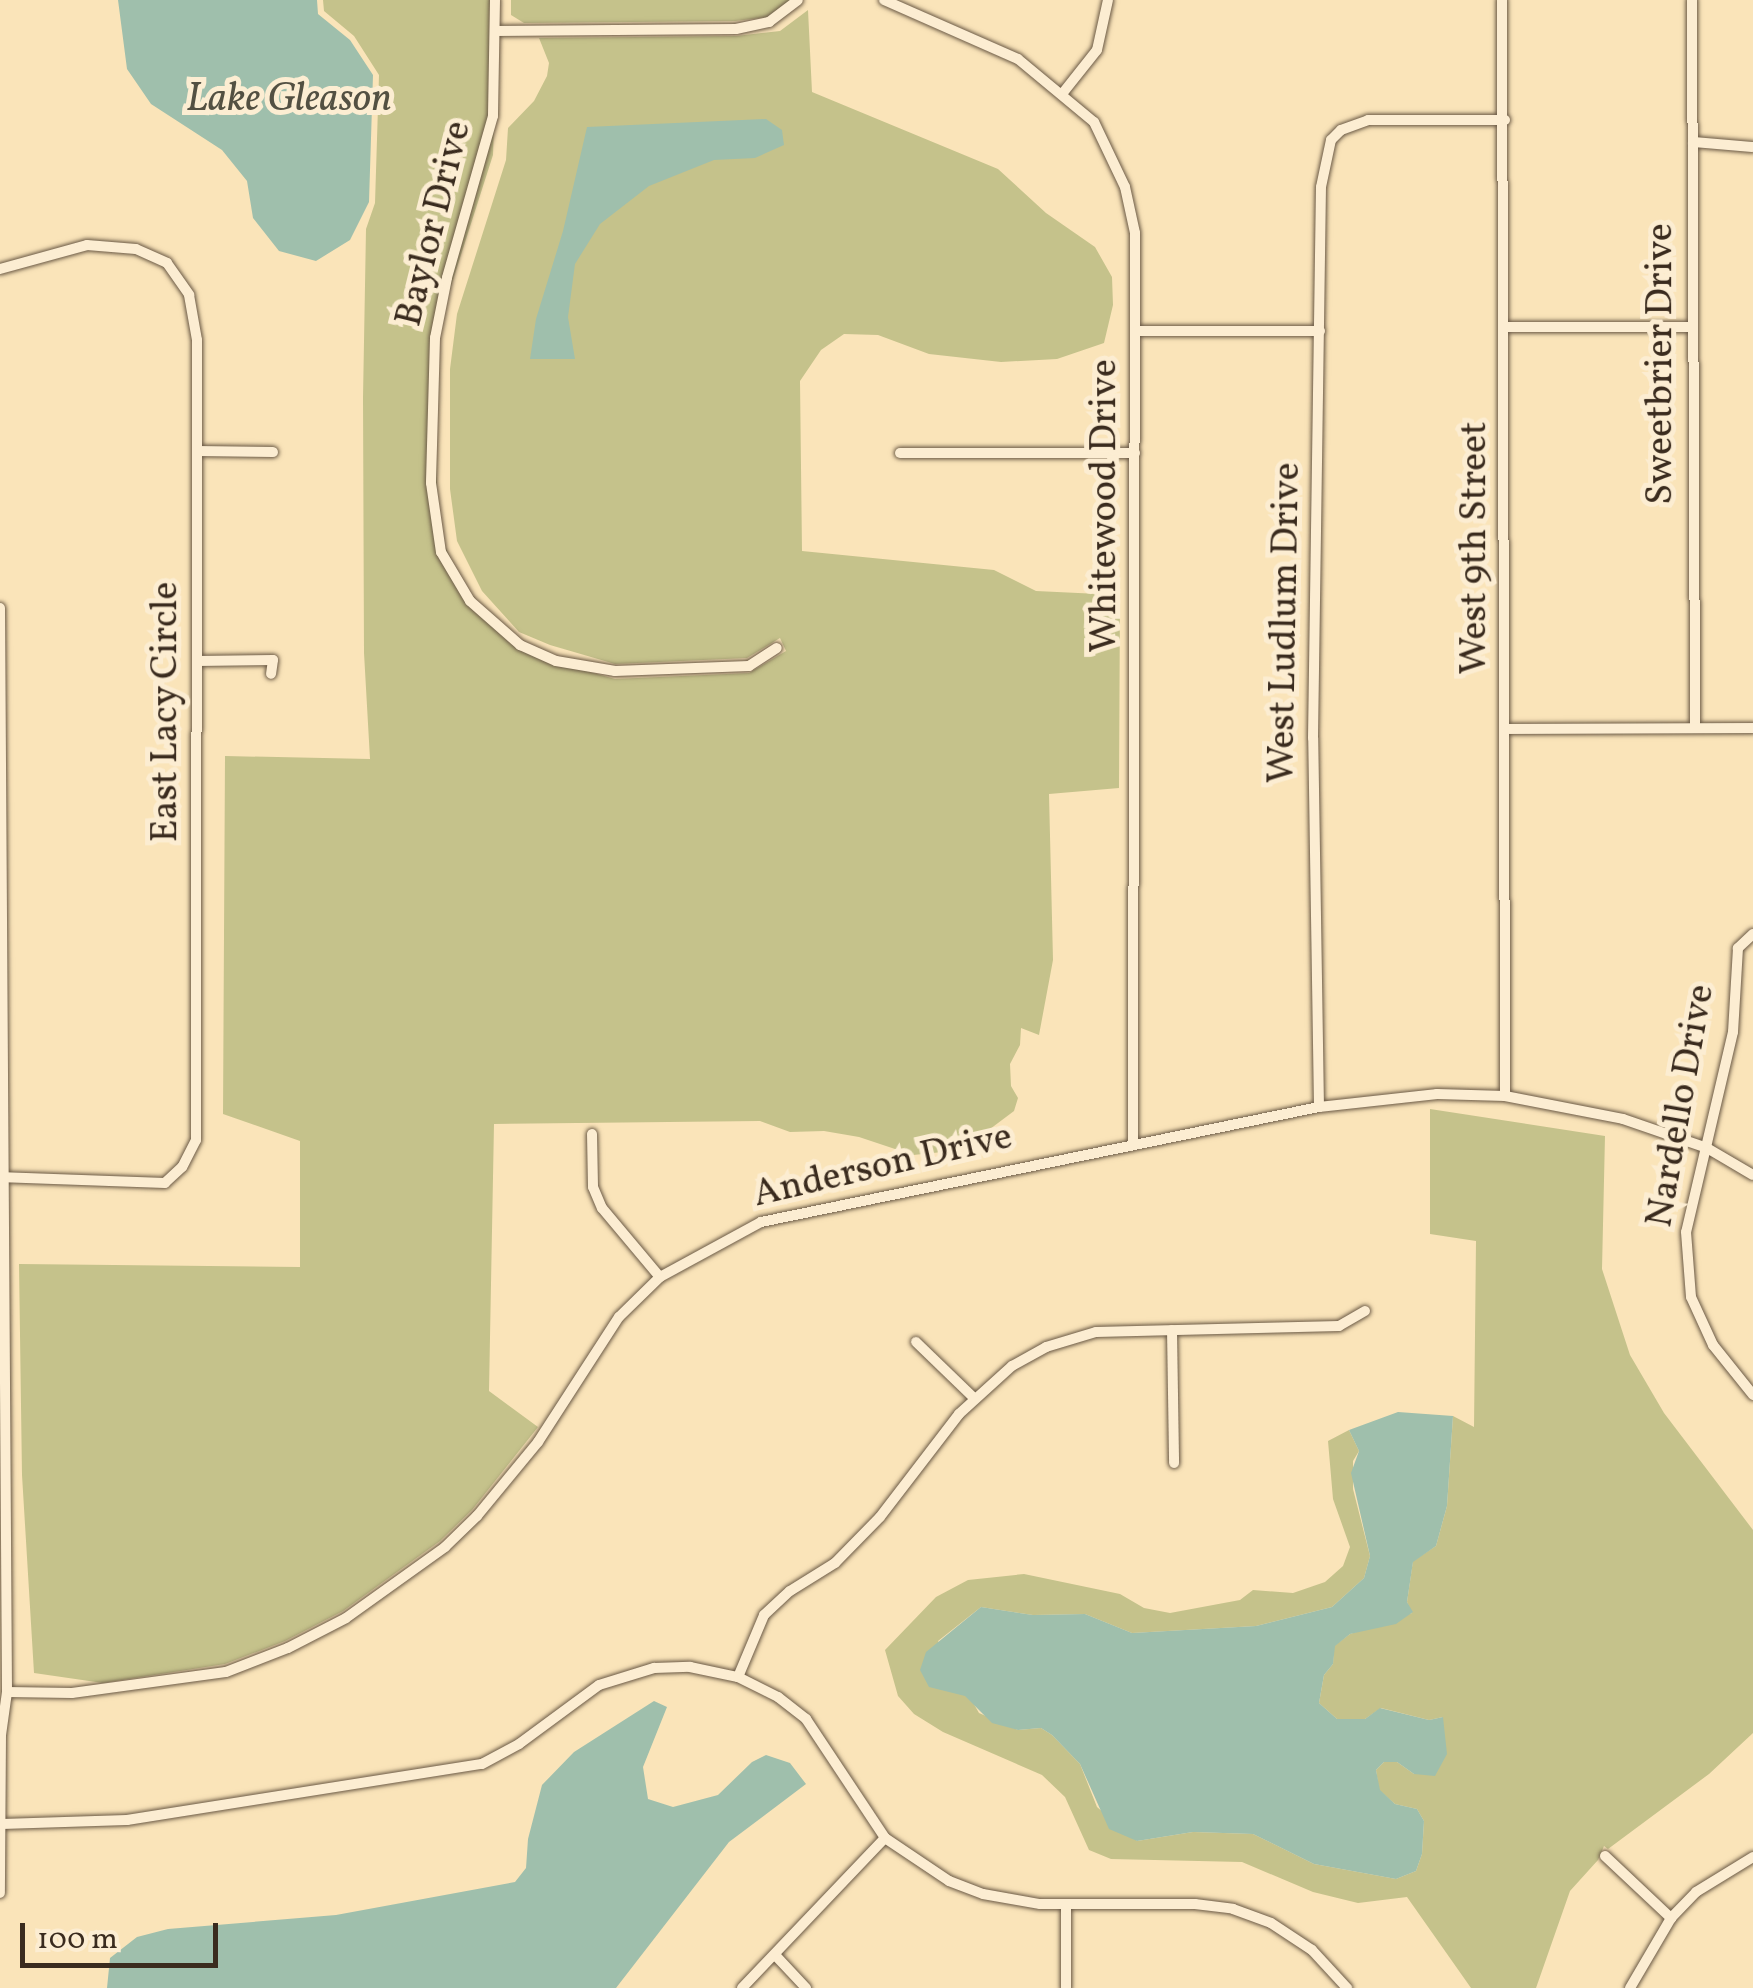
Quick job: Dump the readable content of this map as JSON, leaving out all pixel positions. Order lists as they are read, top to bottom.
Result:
{
  "streets": {
    "street": [
      "Baylor Drive",
      "Sweetbrier Drive",
      "Whitewood Drive",
      "West 9th Street",
      "West Ludlum Drive",
      "East Lacy Circle",
      "Nardello Drive",
      "Anderson Drive"
    ]
  },
  "crossings": [
    ["Whitewood Drive", "Anderson Drive"],
    ["West 9th Street", "West Ludlum Drive"],
    ["West 9th Street", "Anderson Drive"],
    ["West Ludlum Drive", "Anderson Drive"],
    ["Nardello Drive", "Anderson Drive"]
  ],
  "water": ["Lake Gleason"],
  "scale_bar": "100 m"
}
